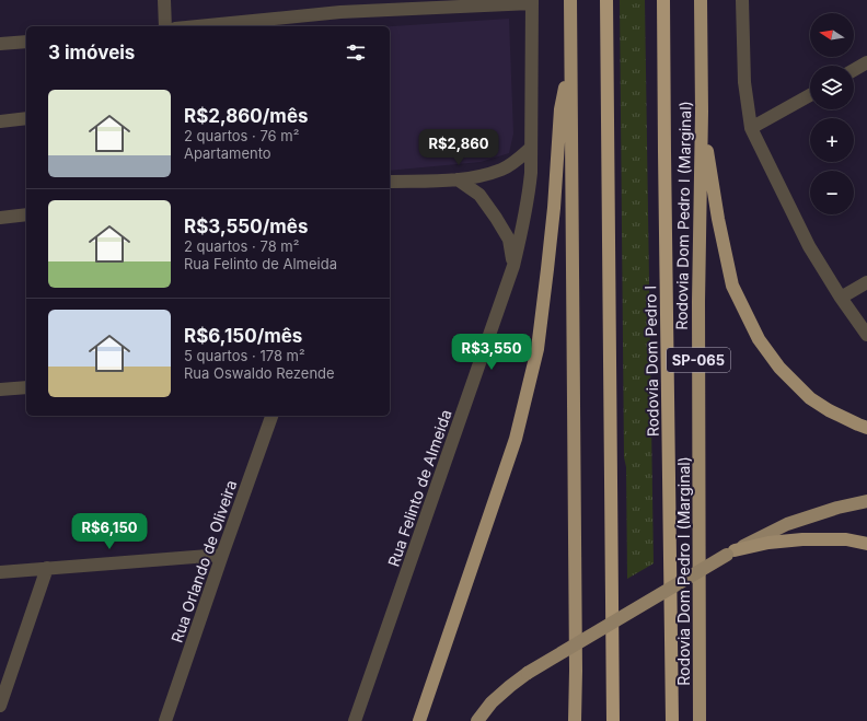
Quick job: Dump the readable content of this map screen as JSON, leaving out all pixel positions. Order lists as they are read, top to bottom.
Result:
{
  "streets": {
    "highway": ["Rodovia Dom Pedro I (Marginal)", "SP-065", "Rodovia Dom Pedro I"],
    "street": ["Rua Felinto de Almeida", "Rua Orlando de Oliveira"]
  },
  "north": "left",
  "page": {
    "map_buttons": ["+", "−"],
    "heading": "3 imóveis",
    "list": [
      {
        "name": "R$2,860/mês",
        "note": "2 quartos · 76 m² · Apartamento"
      },
      {
        "name": "R$3,550/mês",
        "note": "2 quartos · 78 m² · Rua Felinto de Almeida"
      },
      {
        "name": "R$6,150/mês",
        "note": "5 quartos · 178 m² · Rua Oswaldo Rezende"
      }
    ],
    "price": ["R$2,860", "R$3,550", "R$6,150"]
  }
}
